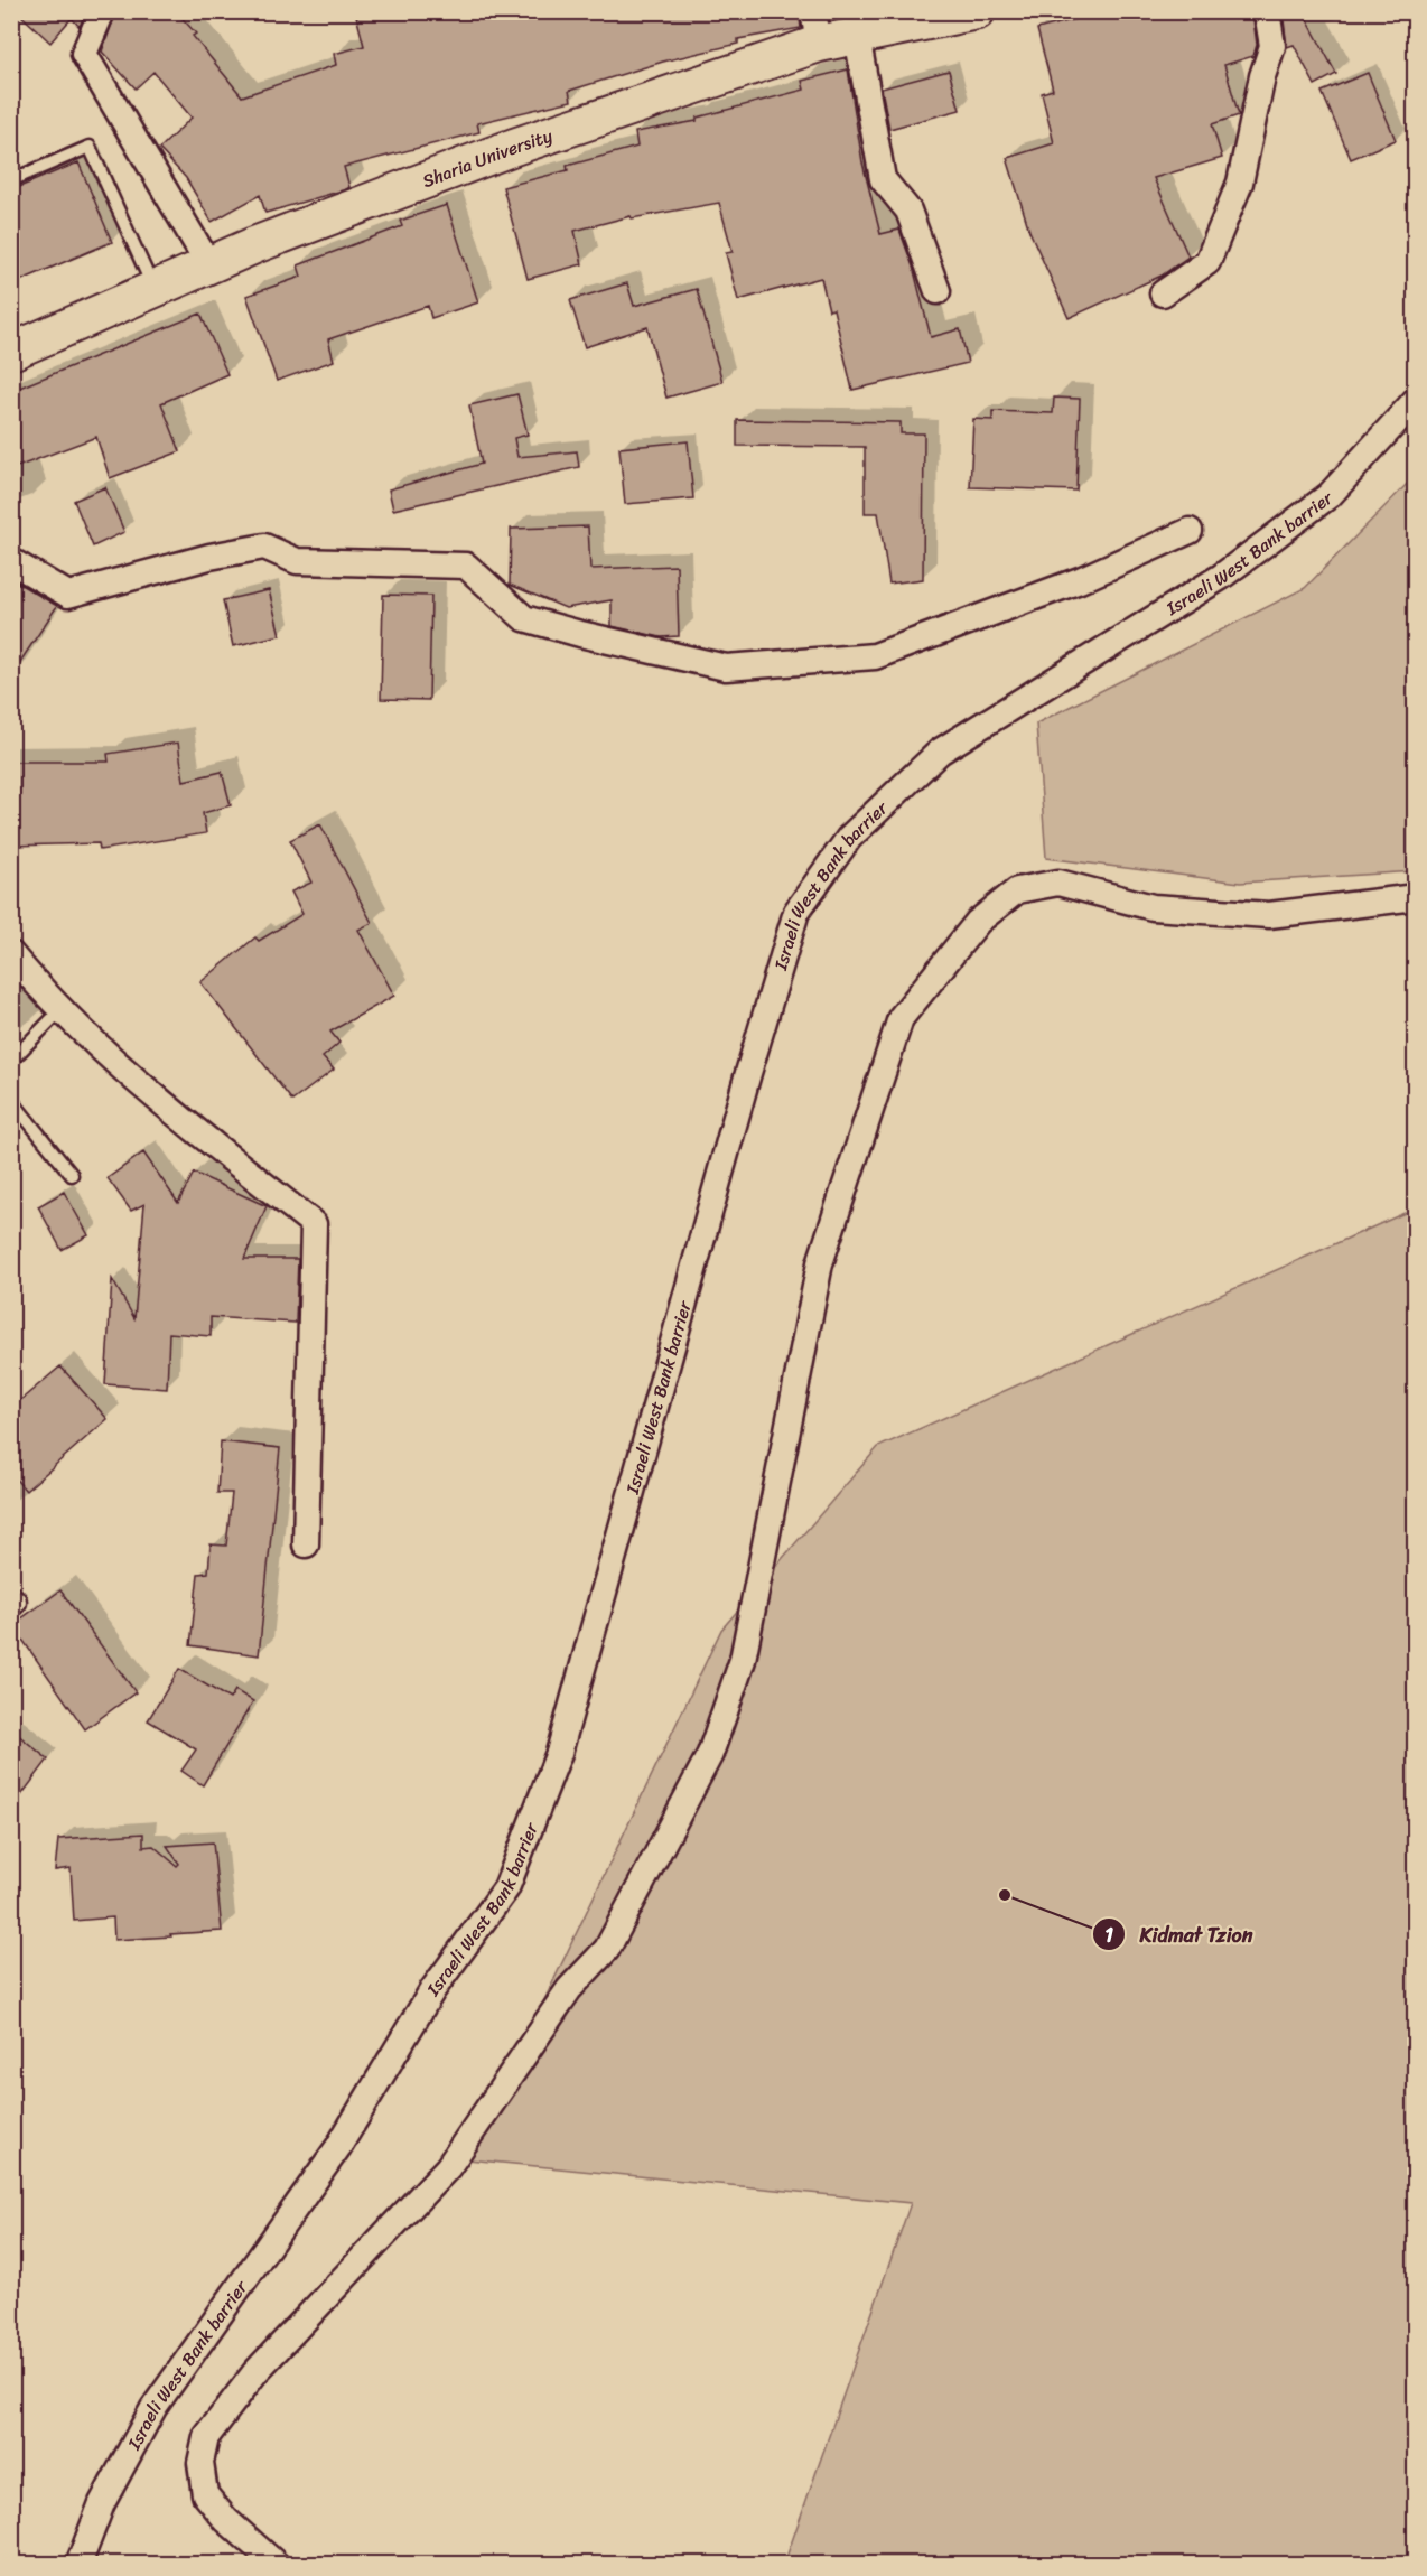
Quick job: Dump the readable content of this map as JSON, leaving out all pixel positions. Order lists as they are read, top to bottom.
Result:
{
  "streets": {
    "main road": ["Sharia University"],
    "street": ["Israeli West Bank barrier"]
  },
  "places": ["Kidmat Tzion"]
}
